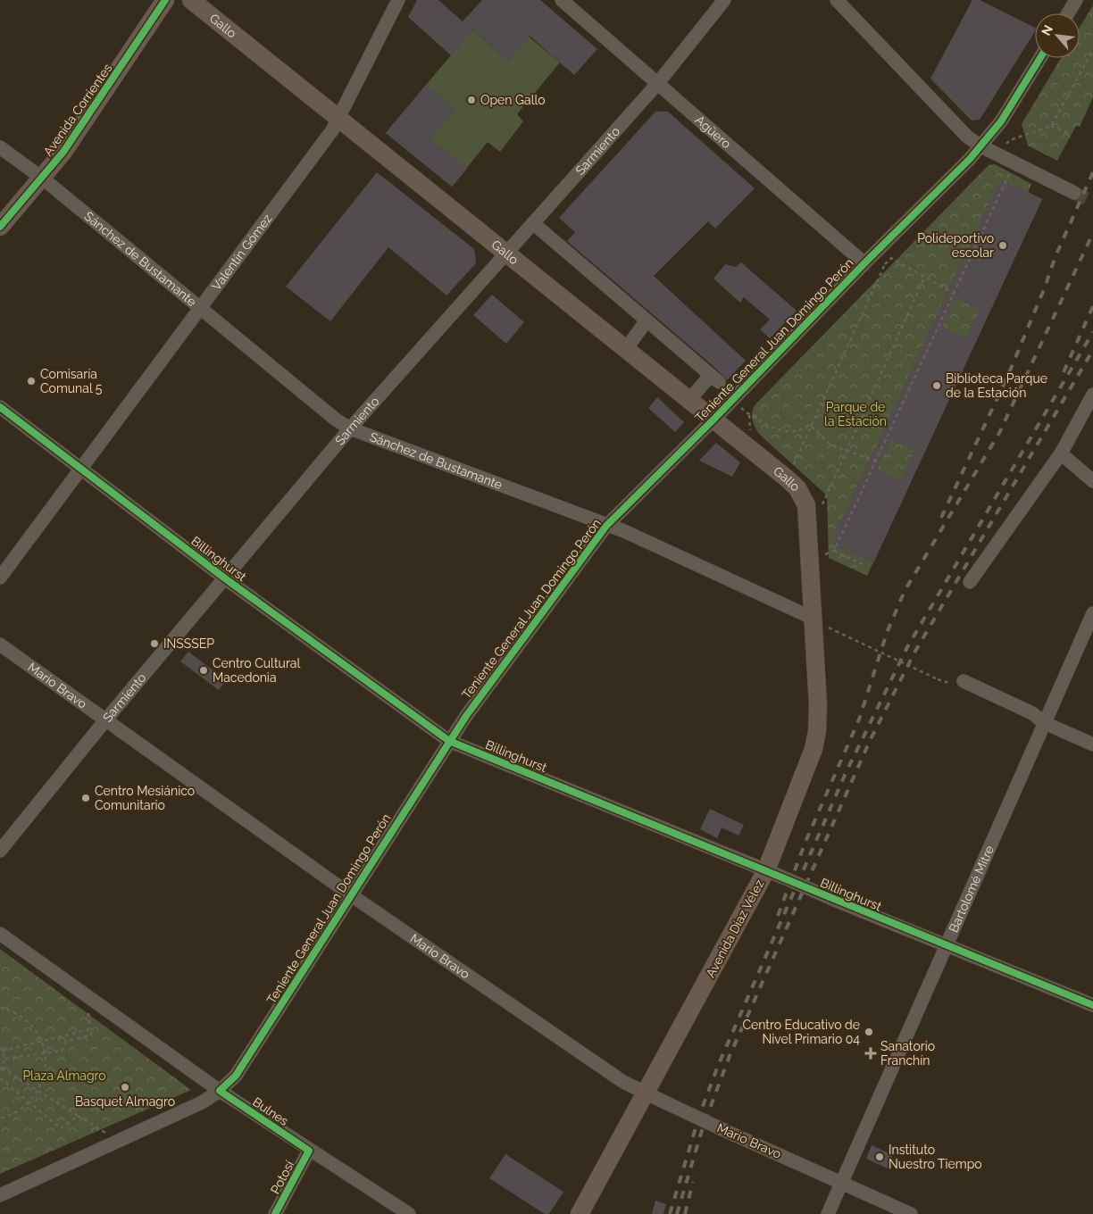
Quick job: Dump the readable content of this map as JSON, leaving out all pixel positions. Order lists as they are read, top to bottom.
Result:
{
  "streets": {
    "main road": ["Gallo", "Avenida Corrientes", "Avenida Díaz Vélez"],
    "street": [
      "Agüero",
      "Sarmiento",
      "Valentín Gómez",
      "Sánchez de Bustamante",
      "Teniente General Juan Domingo Perón",
      "Billinghurst",
      "Mario Bravo",
      "Bartolomé Mitre",
      "Bulnes",
      "Potosí"
    ]
  },
  "crossings": [
    ["Gallo", "Sarmiento"],
    ["Gallo", "Valentín Gómez"],
    ["Gallo", "Teniente General Juan Domingo Perón"],
    ["Gallo", "Avenida Díaz Vélez"],
    ["Avenida Corrientes", "Sánchez de Bustamante"],
    ["Agüero", "Sarmiento"],
    ["Agüero", "Teniente General Juan Domingo Perón"],
    ["Sarmiento", "Sánchez de Bustamante"],
    ["Sarmiento", "Billinghurst"],
    ["Sarmiento", "Mario Bravo"],
    ["Valentín Gómez", "Sánchez de Bustamante"],
    ["Valentín Gómez", "Billinghurst"],
    ["Sánchez de Bustamante", "Teniente General Juan Domingo Perón"],
    ["Sánchez de Bustamante", "Avenida Díaz Vélez"],
    ["Teniente General Juan Domingo Perón", "Billinghurst"],
    ["Teniente General Juan Domingo Perón", "Mario Bravo"],
    ["Teniente General Juan Domingo Perón", "Bulnes"],
    ["Billinghurst", "Bartolomé Mitre"],
    ["Billinghurst", "Avenida Díaz Vélez"],
    ["Mario Bravo", "Bartolomé Mitre"],
    ["Mario Bravo", "Avenida Díaz Vélez"],
    ["Bulnes", "Potosí"]
  ],
  "parks": ["Parque de la Estación", "Plaza Almagro"],
  "places": {
    "other": [
      "Open Gallo",
      "Polideportivo escolar",
      "Comisaría Comunal 5",
      "Biblioteca Parque de la Estación",
      "INSSSEP",
      "Centro Cultural Macedonia",
      "Centro Mesiánico Comunitario",
      "Centro Educativo de Nivel Primario 04",
      "Basquet Almagro",
      "Instituto Nuestro Tiempo"
    ],
    "health": ["Sanatorio Franchín"]
  },
  "north": "top left"
}
